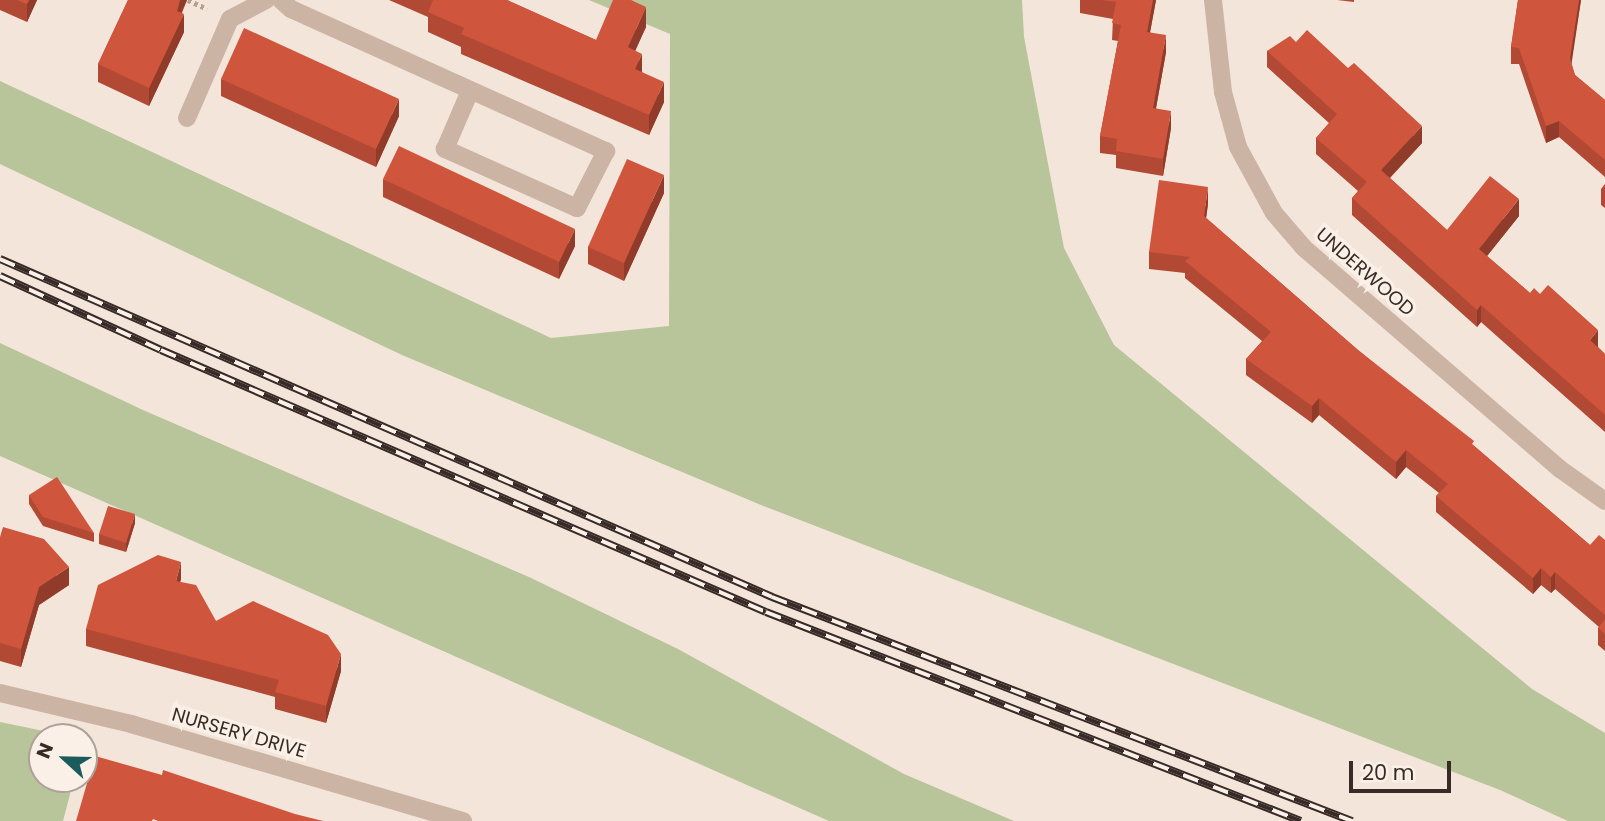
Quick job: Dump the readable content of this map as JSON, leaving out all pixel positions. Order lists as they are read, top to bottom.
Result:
{
  "streets": {
    "street": ["UNDERWOOD", "NURSERY DRIVE"]
  },
  "scale_bar": "20 m",
  "north": "left"
}
